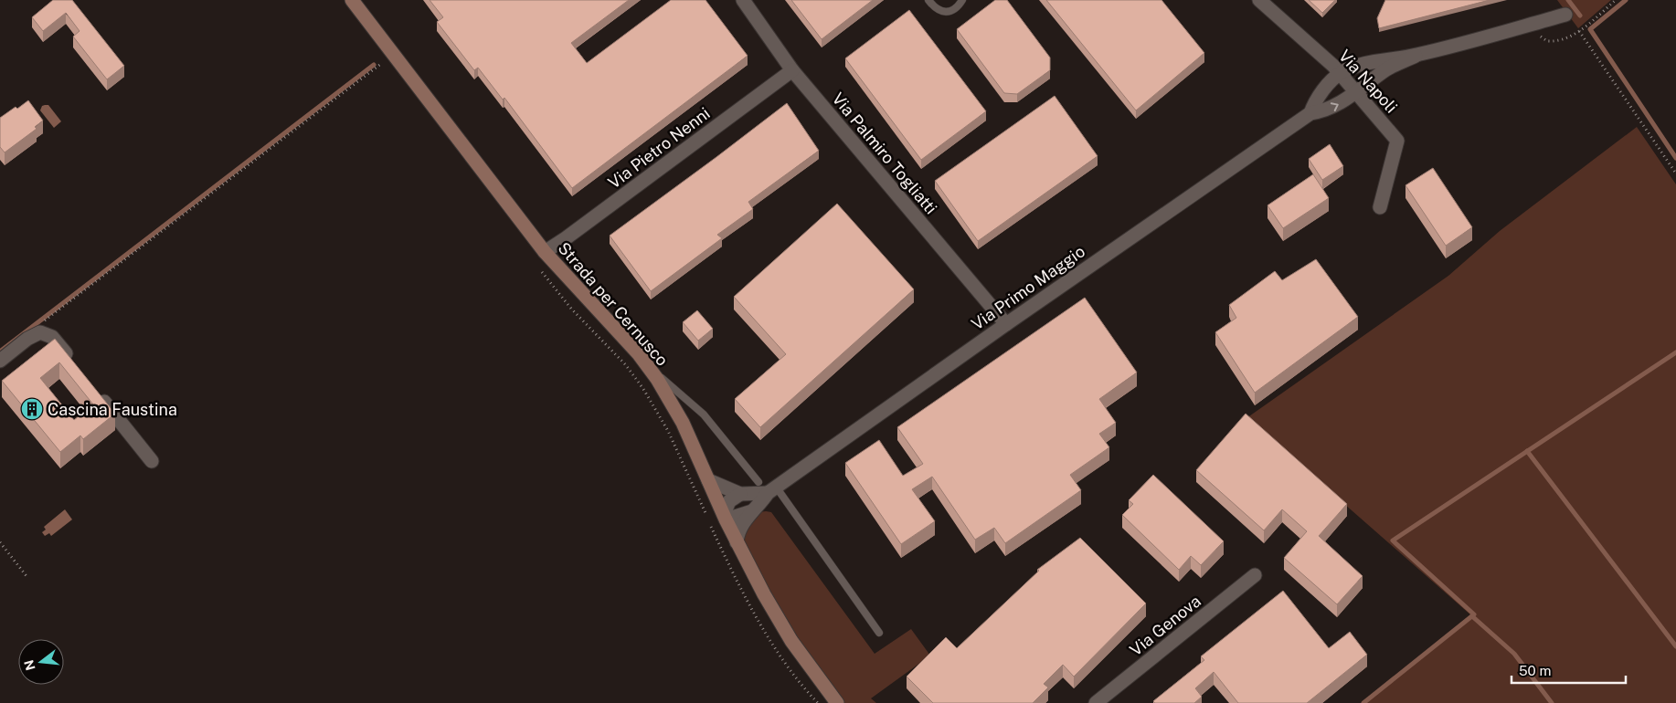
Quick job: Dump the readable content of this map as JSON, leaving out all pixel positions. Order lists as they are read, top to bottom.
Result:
{
  "streets": {
    "street": [
      "Via Napoli",
      "Via Pietro Nenni",
      "Via Palmiro Togliatti",
      "Via Primo Maggio",
      "Strada per Cernusco",
      "Via Genova"
    ]
  },
  "crossings": [
    ["Via Napoli", "Via Primo Maggio"],
    ["Via Pietro Nenni", "Via Palmiro Togliatti"],
    ["Via Pietro Nenni", "Strada per Cernusco"],
    ["Via Palmiro Togliatti", "Via Primo Maggio"],
    ["Via Primo Maggio", "Strada per Cernusco"]
  ],
  "places": {
    "building": ["Cascina Faustina"]
  },
  "scale_bar": "50 m",
  "north": "left"
}
